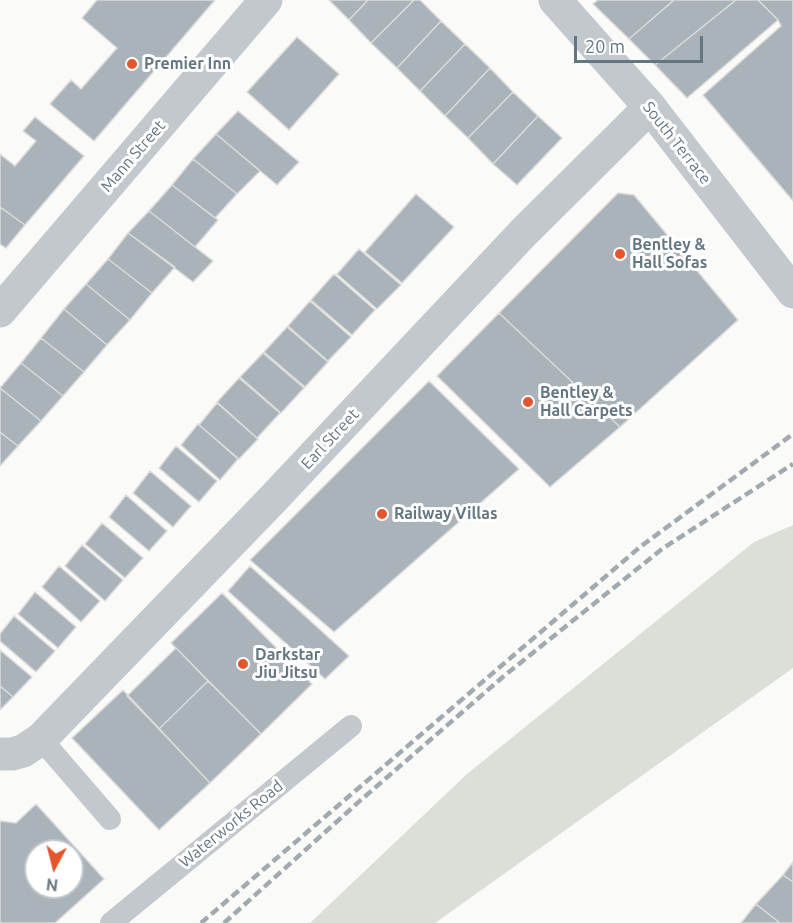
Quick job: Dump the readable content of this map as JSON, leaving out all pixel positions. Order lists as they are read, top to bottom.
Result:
{
  "streets": {
    "street": ["South Terrace", "Mann Street", "Earl Street"],
    "lane": ["Waterworks Road"]
  },
  "crossings": [
    ["South Terrace", "Earl Street"]
  ],
  "places": [
    "Premier Inn",
    "Bentley & Hall Sofas",
    "Bentley & Hall Carpets",
    "Railway Villas",
    "Darkstar Jiu Jitsu"
  ],
  "scale_bar": "20 m",
  "north": "bottom"
}
